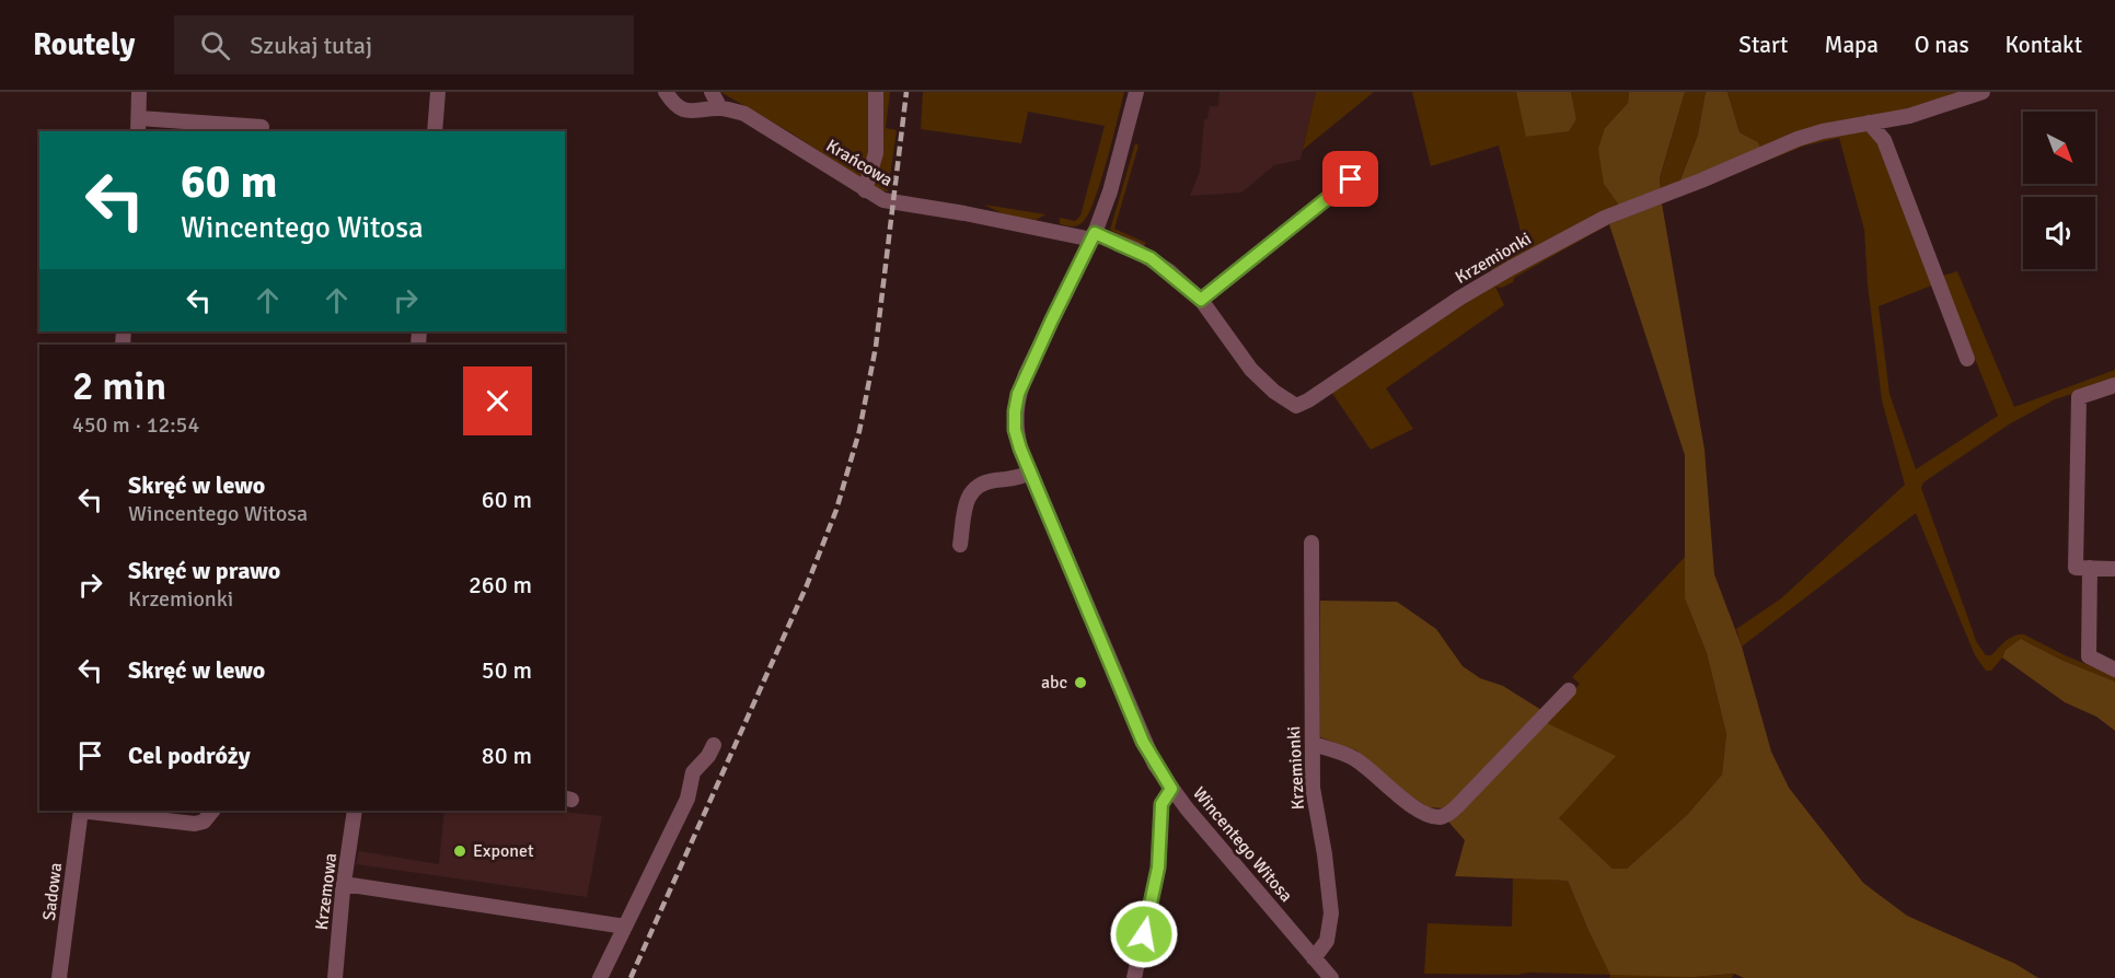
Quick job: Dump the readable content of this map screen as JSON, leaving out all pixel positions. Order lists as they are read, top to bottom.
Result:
{
  "streets": {
    "street": [
      "Krańcowa",
      "Krzemionki",
      "Wincentego Witosa",
      "Sadowa",
      "Krzemowa"
    ]
  },
  "crossings": [
    ["Krańcowa", "Krzemionki"],
    ["Krańcowa", "Wincentego Witosa"],
    ["Krzemionki", "Wincentego Witosa"]
  ],
  "places": ["abc", "Exponet"],
  "north": "bottom right",
  "page": {
    "header": "Routely",
    "search": "Szukaj tutaj",
    "nav": [
      "Start",
      "Mapa",
      "O nas",
      "Kontakt"
    ],
    "turn": ["60 m", "Wincentego Witosa"],
    "heading": ["2 min", "450 m · 12:54"],
    "list": [
      {
        "name": "Skręć w lewo",
        "note": "Wincentego Witosa",
        "value": "60 m"
      },
      {
        "name": "Skręć w prawo",
        "note": "Krzemionki",
        "value": "260 m"
      },
      {
        "name": "Skręć w lewo",
        "value": "50 m"
      },
      {
        "name": "Cel podróży",
        "value": "80 m"
      }
    ]
  }
}
